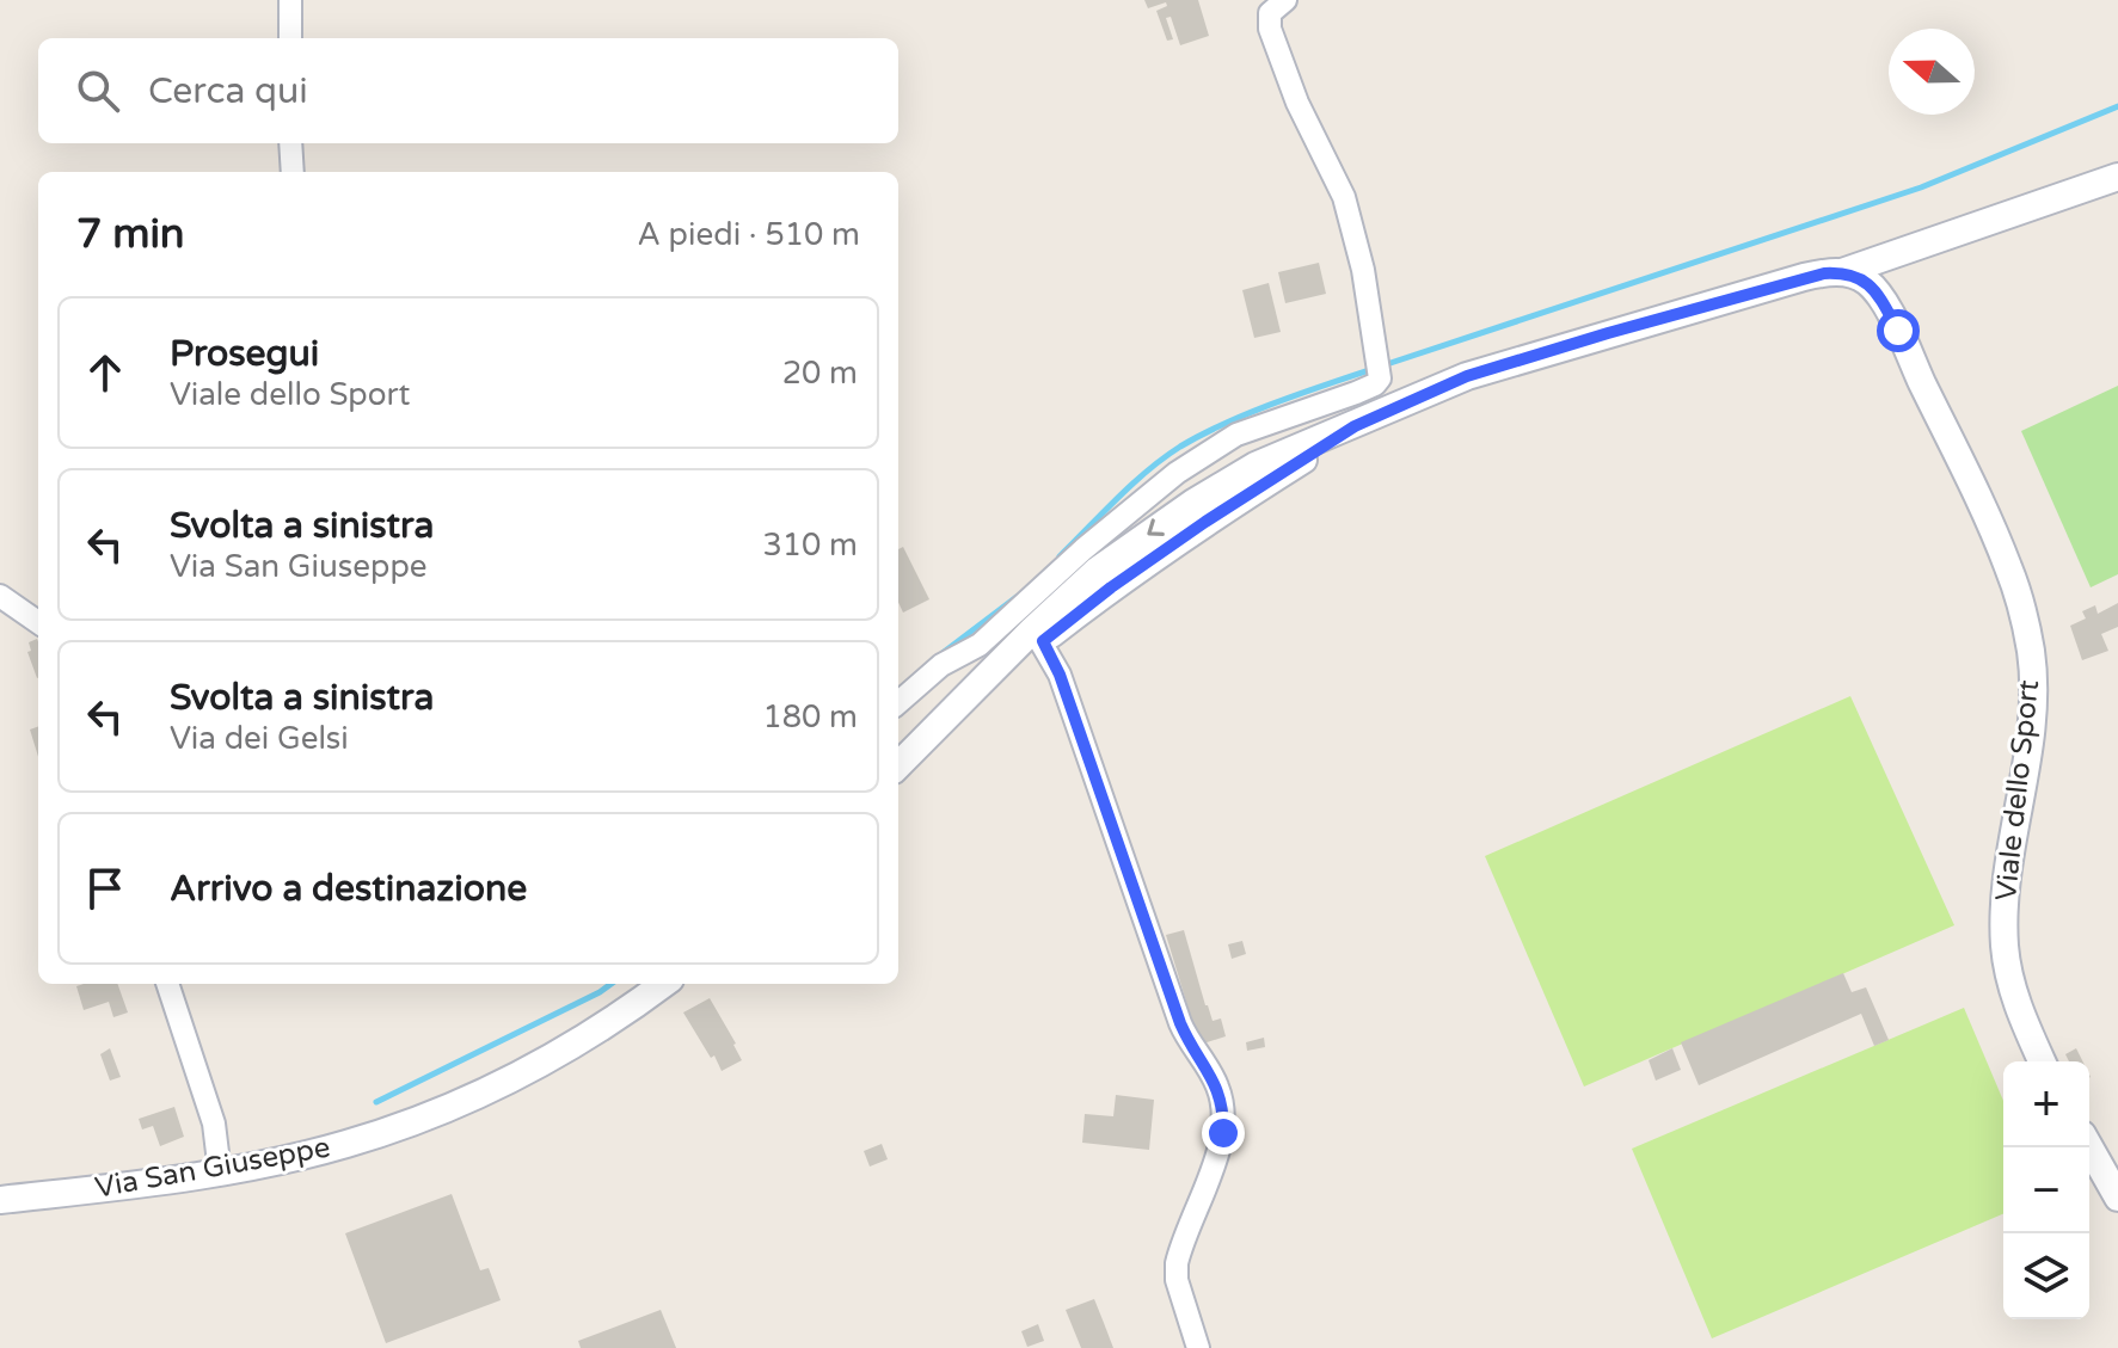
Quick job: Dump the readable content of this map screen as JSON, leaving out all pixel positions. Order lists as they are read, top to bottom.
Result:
{
  "streets": {
    "street": ["Viale dello Sport", "Via San Giuseppe"]
  },
  "north": "left",
  "page": {
    "search": "Cerca qui",
    "heading": ["7 min", "A piedi · 510 m"],
    "list": [
      ["Prosegui", "Viale dello Sport", "20 m"],
      ["Svolta a sinistra", "Via San Giuseppe", "310 m"],
      ["Svolta a sinistra", "Via dei Gelsi", "180 m"],
      "Arrivo a destinazione"
    ],
    "map_buttons": ["+", "−"]
  }
}
